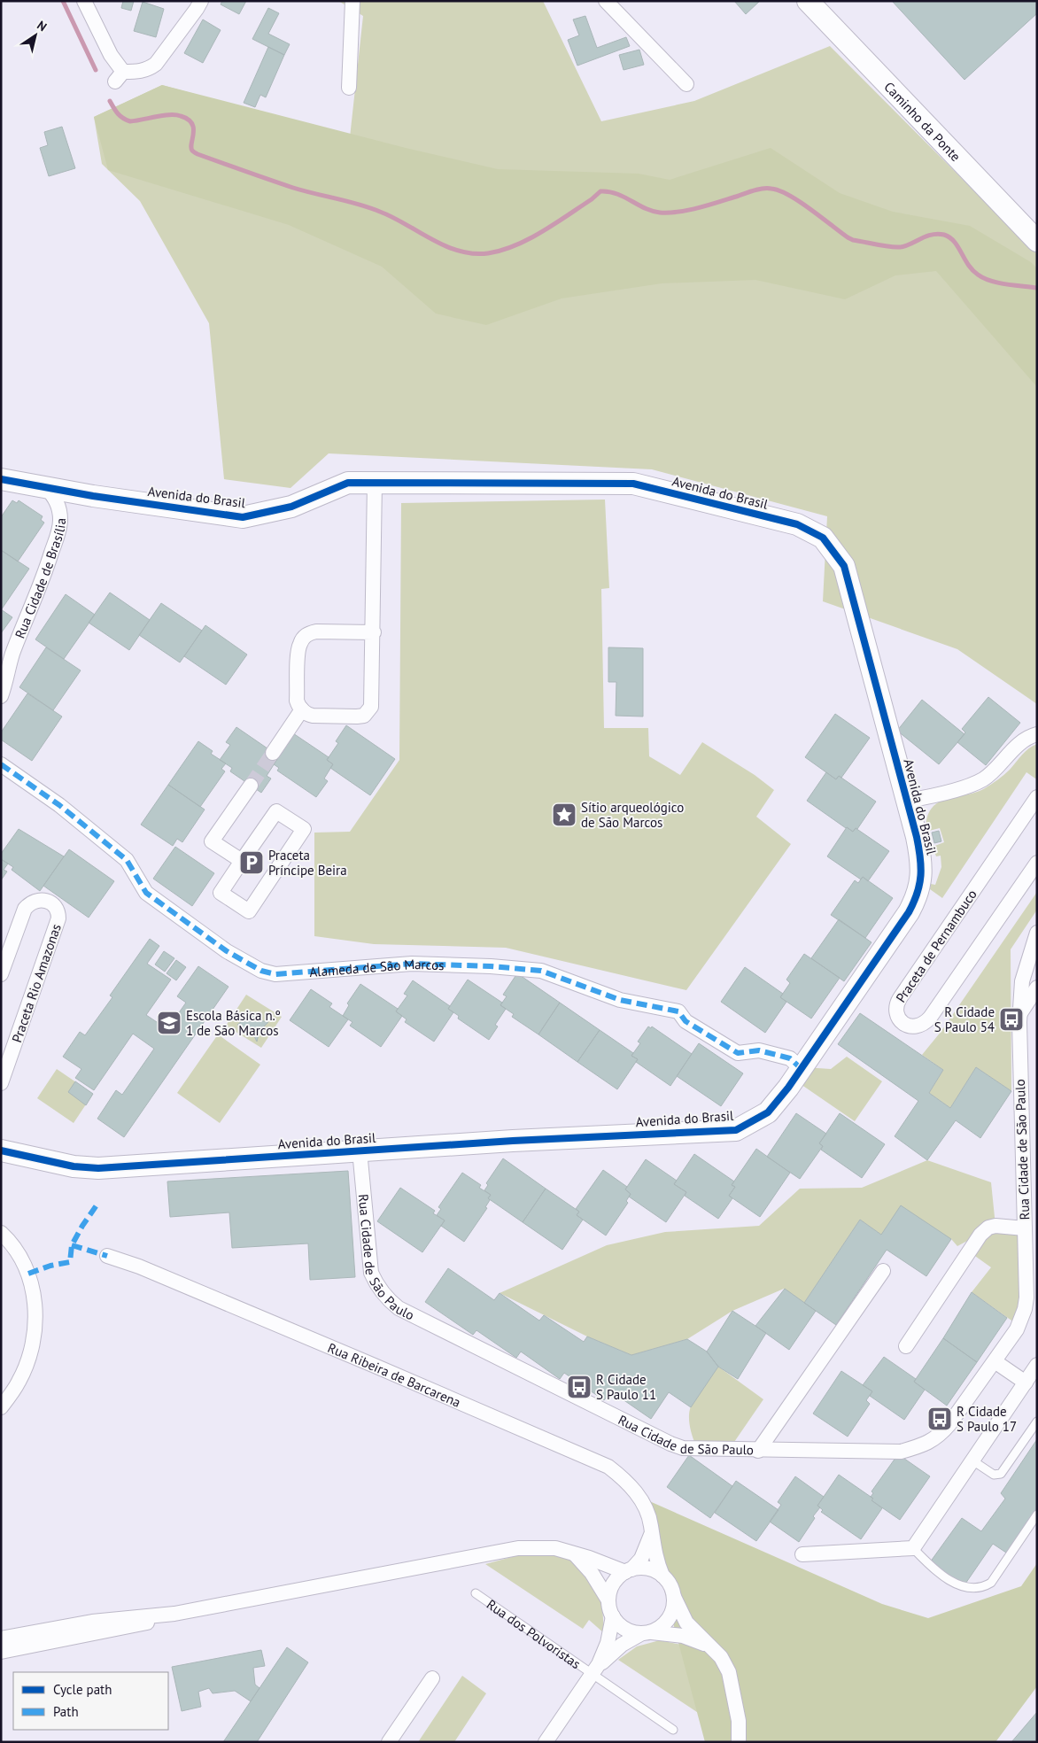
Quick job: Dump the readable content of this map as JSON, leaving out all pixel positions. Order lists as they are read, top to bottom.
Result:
{
  "streets": {
    "street": [
      "Caminho da Ponte",
      "Avenida do Brasil",
      "Rua Cidade de Brasília",
      "Praceta de Pernambuco",
      "Alameda de São Marcos",
      "Praceta Rio Amazonas",
      "Rua Cidade de São Paulo",
      "Rua Ribeira de Barcarena",
      "Rua dos Polvoristas"
    ]
  },
  "crossings": [
    ["Avenida do Brasil", "Rua Cidade de Brasília"],
    ["Avenida do Brasil", "Alameda de São Marcos"],
    ["Avenida do Brasil", "Rua Cidade de São Paulo"],
    ["Rua Ribeira de Barcarena", "Rua dos Polvoristas"]
  ],
  "places": {
    "place": ["Sítio arqueológico de São Marcos"],
    "parking": ["Praceta Príncipe Beira"],
    "bus stop": ["R Cidade S Paulo 54", "R Cidade S Paulo 11", "R Cidade S Paulo 17"],
    "school or university": ["Escola Básica n.º 1 de São Marcos"]
  },
  "legend": ["Cycle path", "Path"],
  "north": "top right"
}
